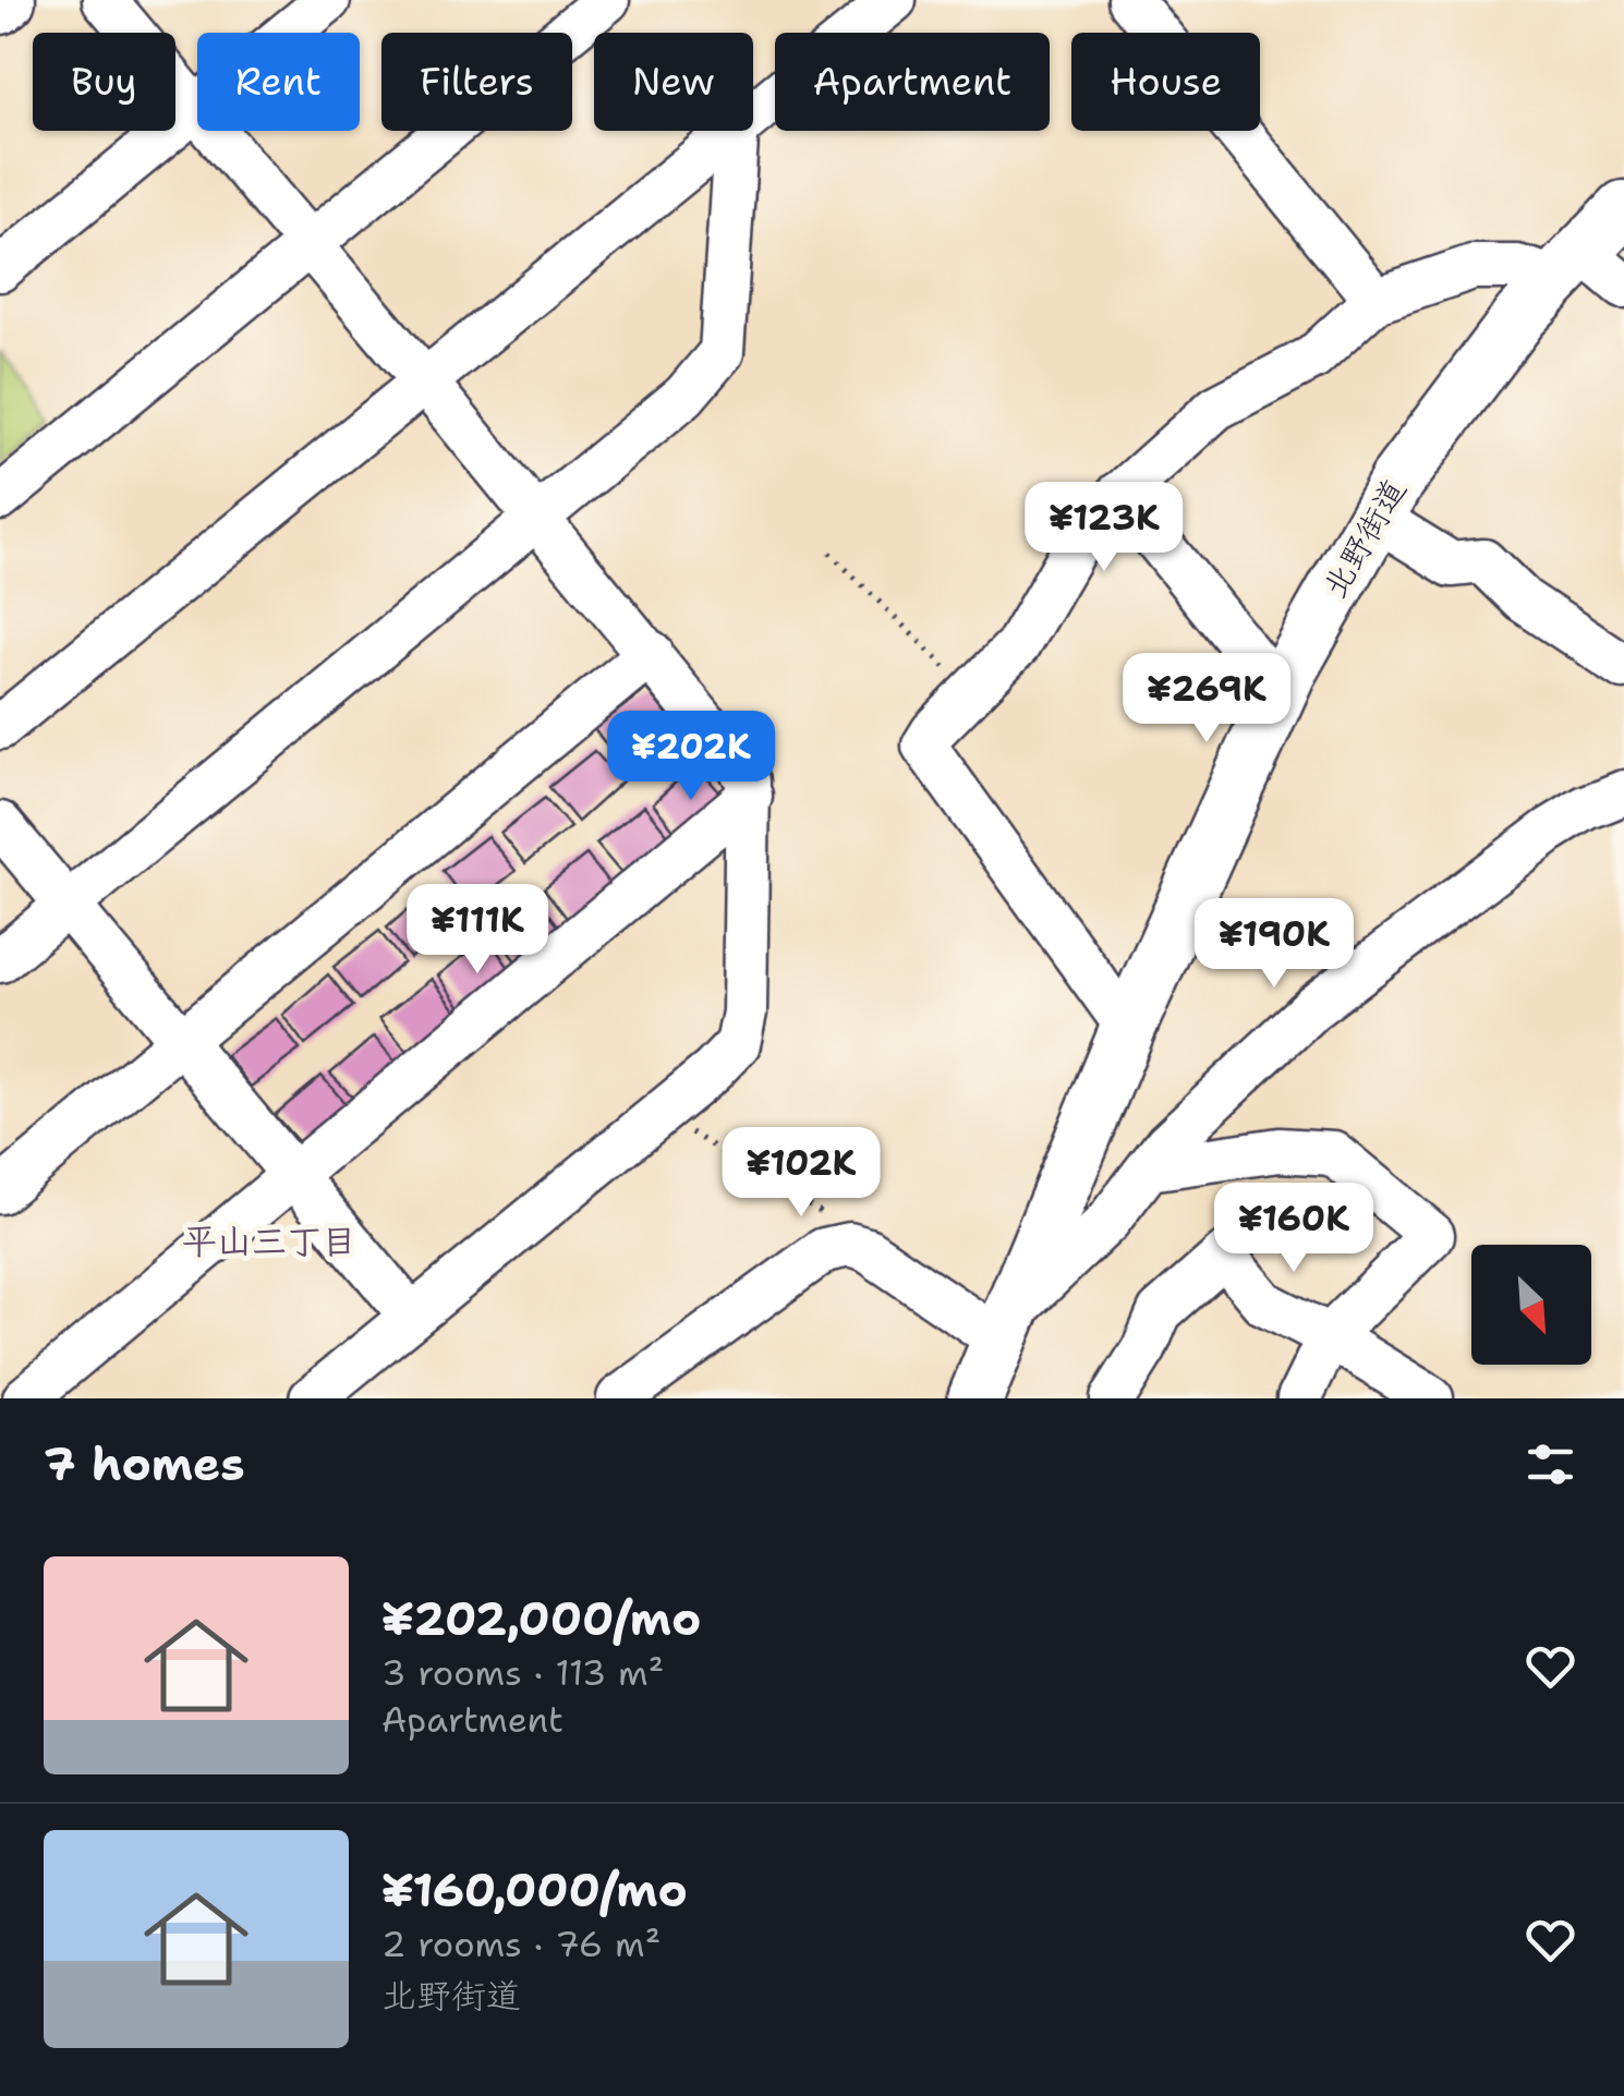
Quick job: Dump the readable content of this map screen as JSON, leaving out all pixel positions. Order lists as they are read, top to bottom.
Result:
{
  "streets": {
    "main road": ["北野街道"]
  },
  "districts": ["平山三丁目"],
  "north": "bottom right",
  "page": {
    "chip": [
      "Buy",
      "Rent",
      "Filters",
      "New",
      "Apartment",
      "House"
    ],
    "price": [
      "¥123K",
      "¥269K",
      "¥202K",
      "¥111K",
      "¥190K",
      "¥102K",
      "¥160K"
    ],
    "heading": "7 homes",
    "list": [
      {
        "name": "¥202,000/mo",
        "note": "3 rooms · 113 m² · Apartment"
      },
      {
        "name": "¥160,000/mo",
        "note": "2 rooms · 76 m² · 北野街道"
      }
    ]
  }
}
